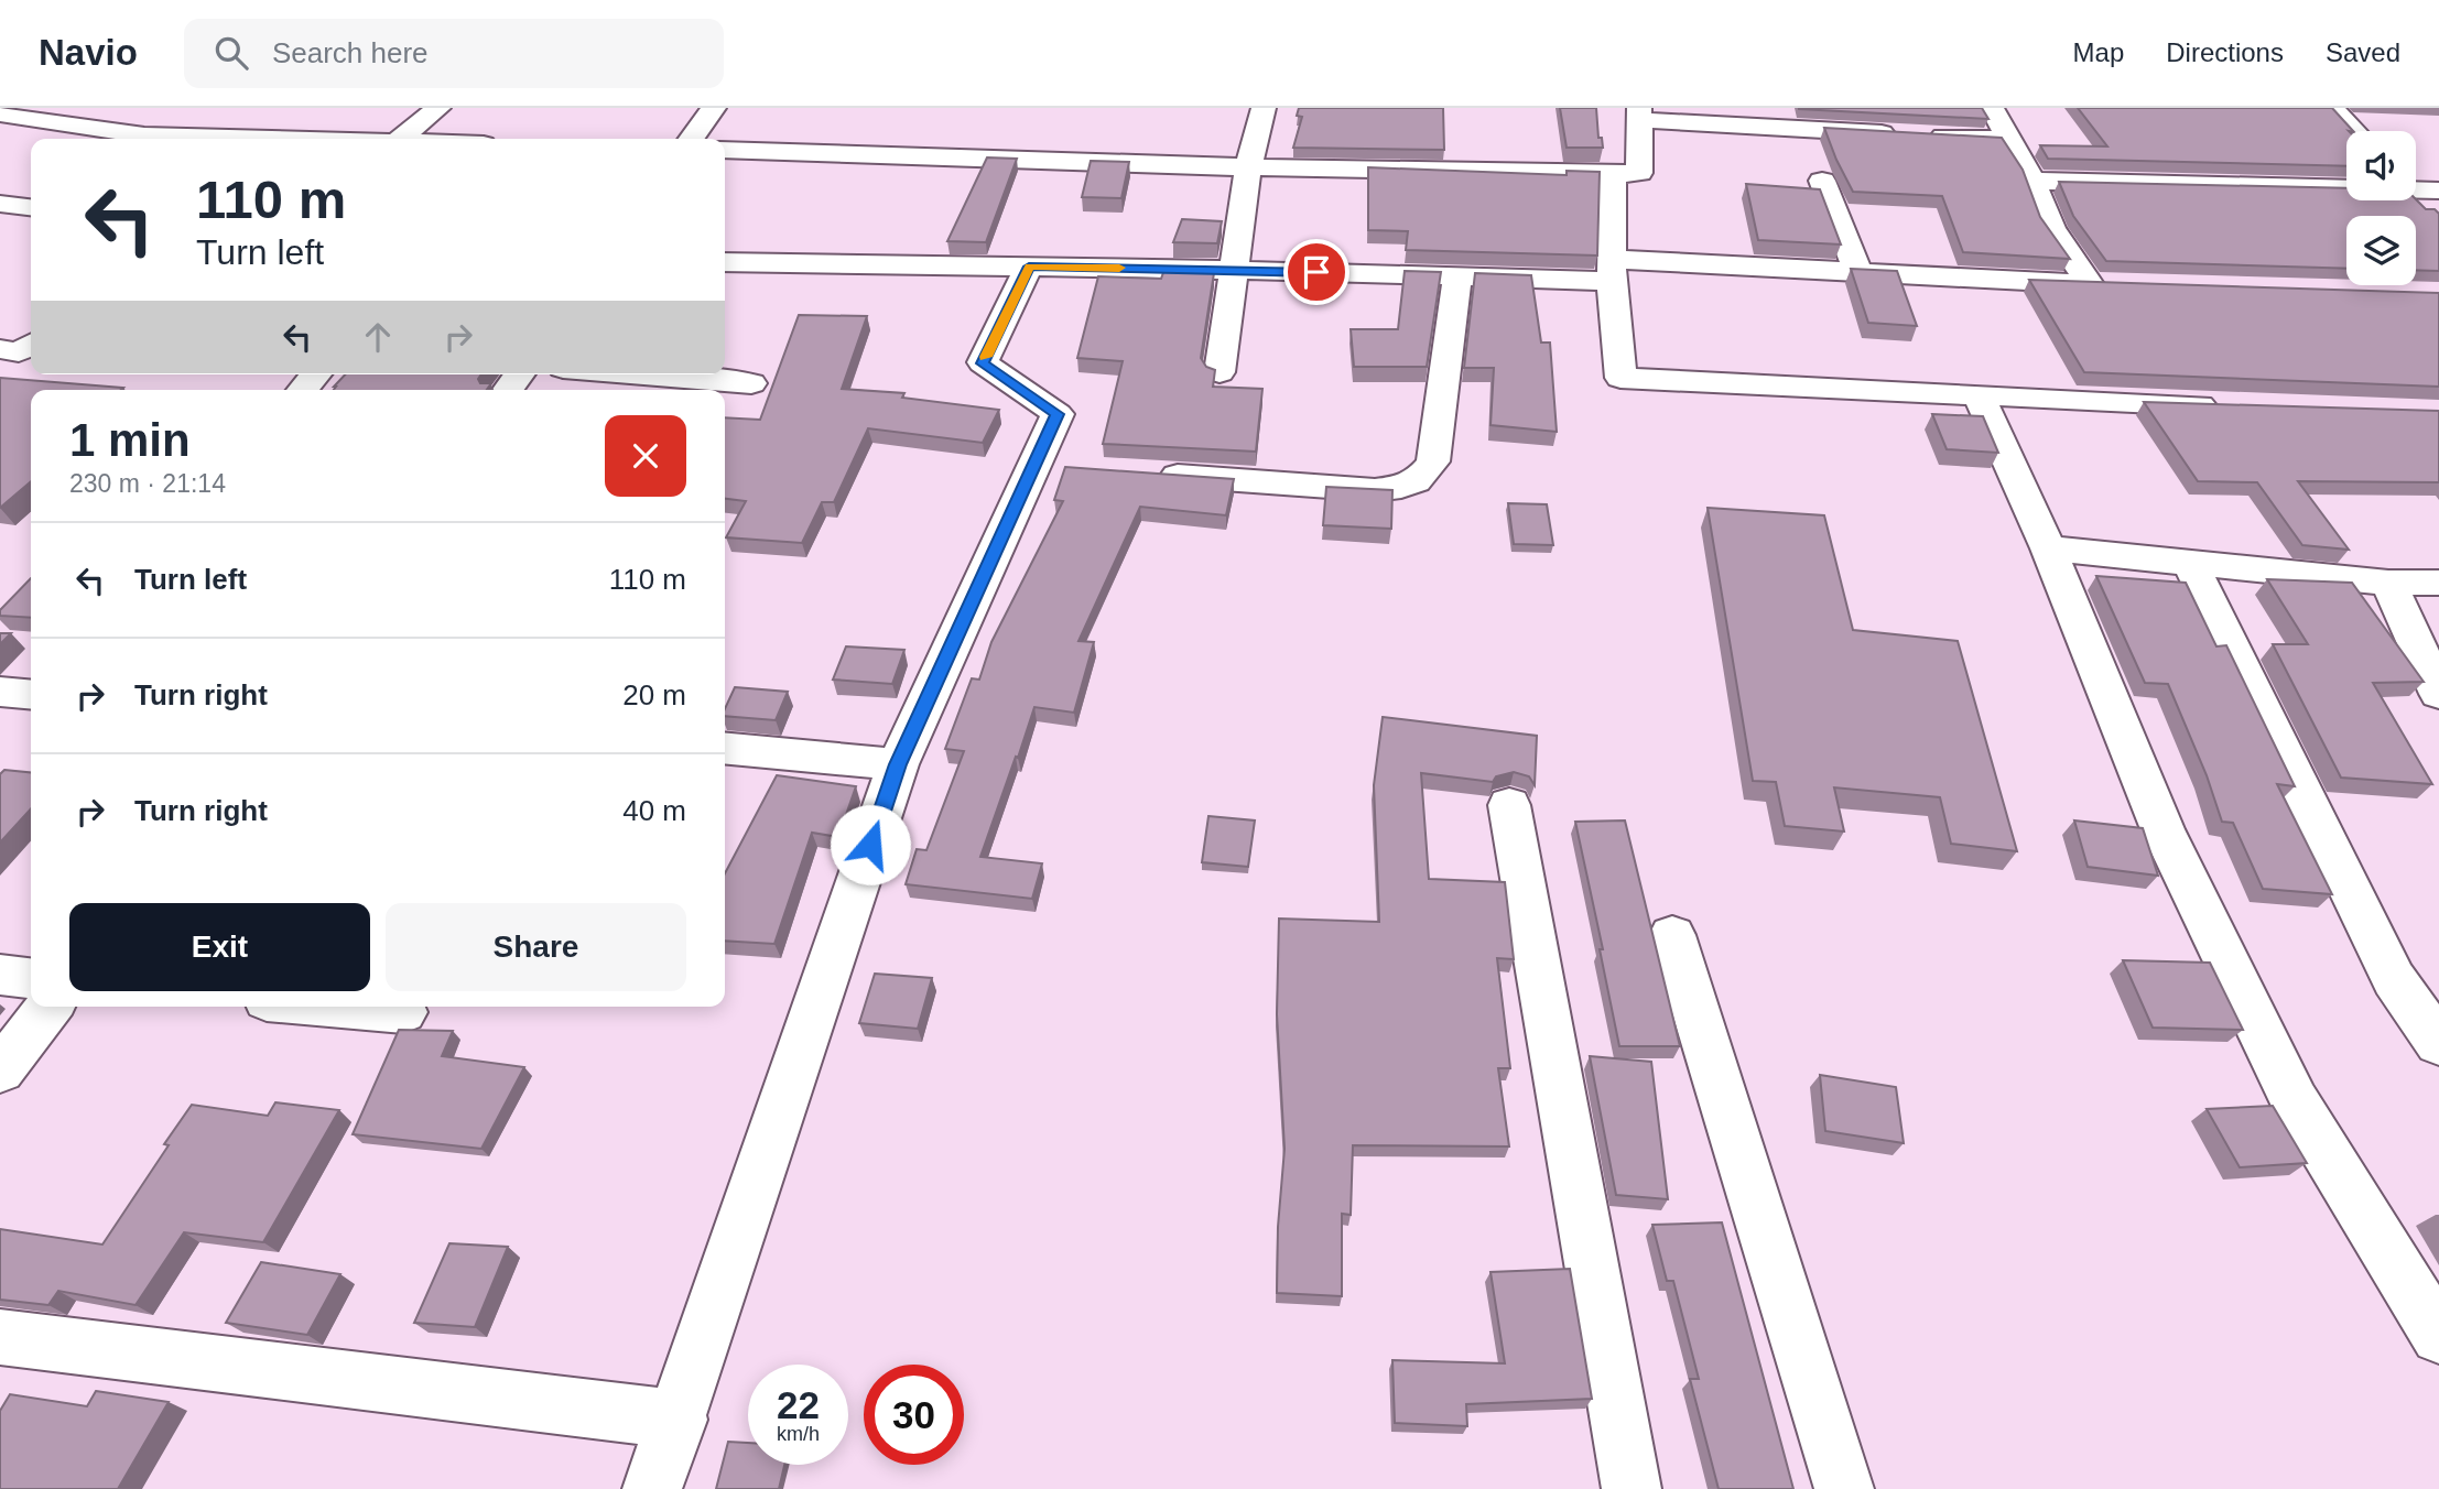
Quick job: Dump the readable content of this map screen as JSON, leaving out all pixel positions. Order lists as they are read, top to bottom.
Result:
{
  "page": {
    "header": "Navio",
    "search": "Search here",
    "nav": ["Map", "Directions", "Saved"],
    "turn": ["110 m", "Turn left"],
    "heading": ["1 min", "230 m · 21:14"],
    "list": [
      {
        "name": "Turn left",
        "value": "110 m"
      },
      {
        "name": "Turn right",
        "value": "20 m"
      },
      {
        "name": "Turn right",
        "value": "40 m"
      }
    ],
    "buttons": ["Exit", "Share"],
    "speed": "22 km/h",
    "limit": "30"
  }
}
